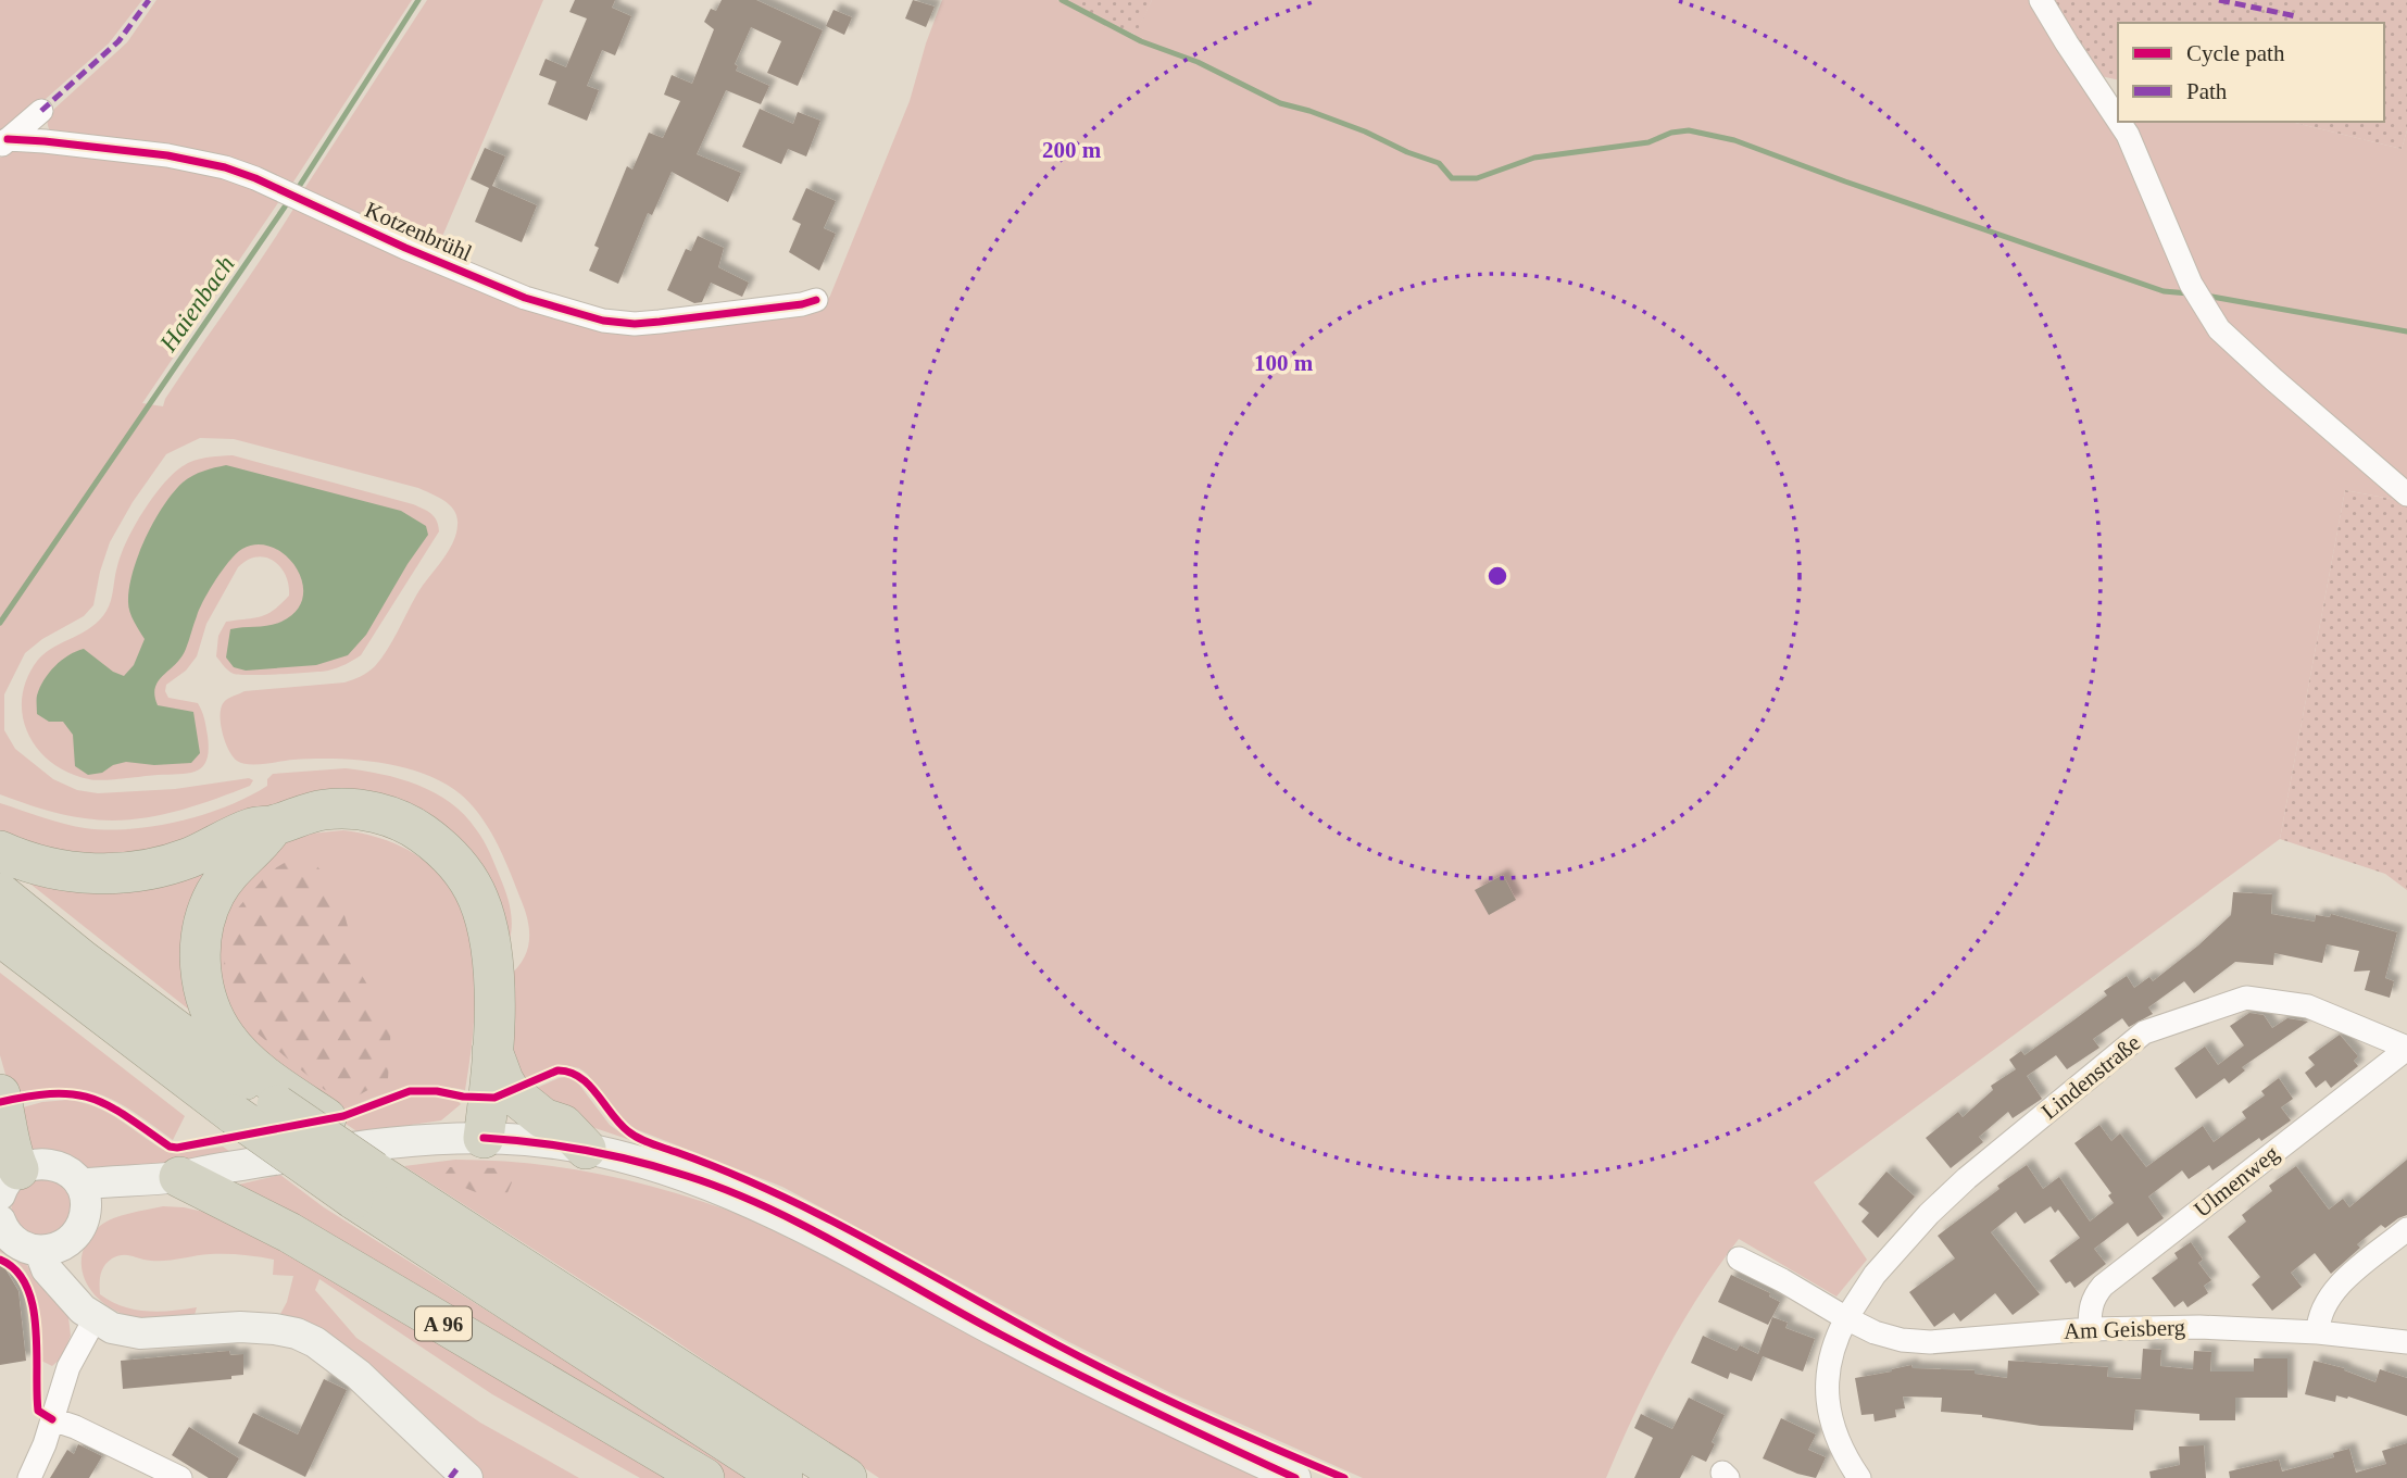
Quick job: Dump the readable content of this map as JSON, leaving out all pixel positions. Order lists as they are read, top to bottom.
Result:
{
  "streets": {
    "highway": ["A 96"],
    "street": [
      "Kotzenbrühl",
      "Lindenstraße",
      "Ulmenweg",
      "Am Geisberg"
    ]
  },
  "crossings": [
    ["Lindenstraße", "Ulmenweg"],
    ["Lindenstraße", "Am Geisberg"],
    ["Ulmenweg", "Am Geisberg"]
  ],
  "water": ["Haienbach"],
  "legend": ["Cycle path", "Path"],
  "rings": ["200 m", "100 m"]
}
